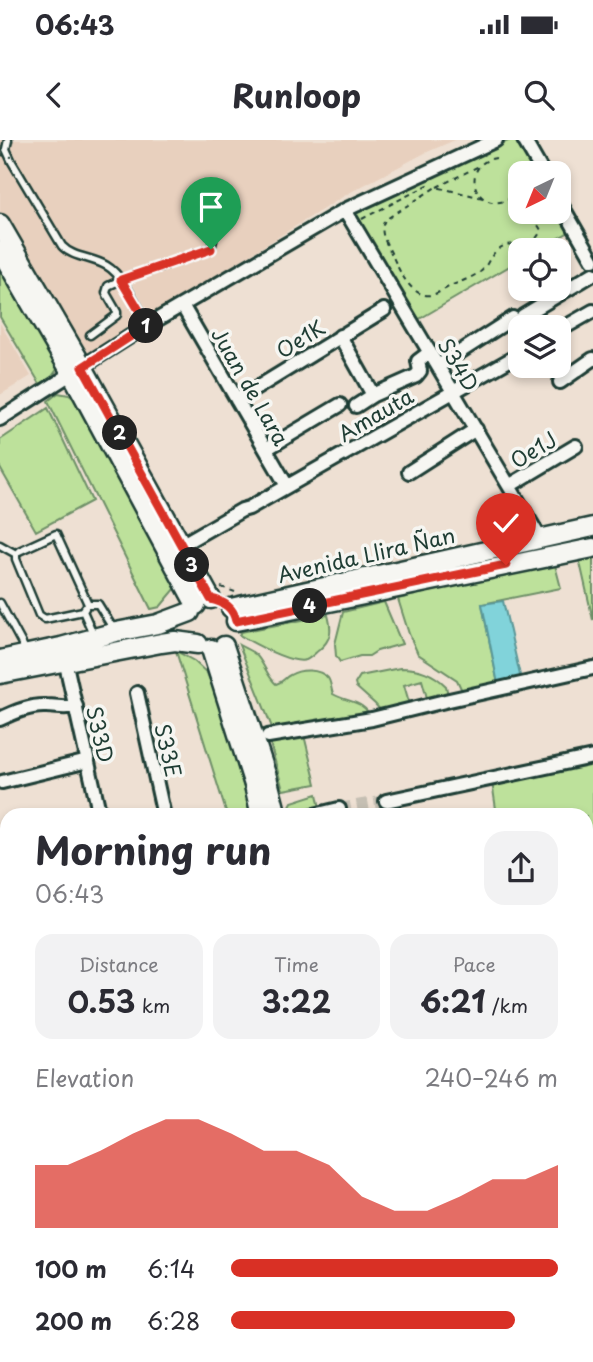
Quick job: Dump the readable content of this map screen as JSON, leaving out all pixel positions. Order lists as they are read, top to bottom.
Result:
{
  "streets": {
    "main road": ["Avenida Llira Ñan"],
    "street": [
      "Oe1K",
      "S34D",
      "Juan de Lara",
      "Amauta",
      "Oe1J",
      "S33D",
      "S33E"
    ]
  },
  "crossings": [
    ["Oe1K", "Juan de Lara"],
    ["S34D", "Amauta"],
    ["S34D", "Oe1J"],
    ["S34D", "Avenida Llira Ñan"],
    ["Juan de Lara", "Amauta"]
  ],
  "north": "bottom left",
  "page": {
    "status": "06:43",
    "header": "Runloop",
    "pins": [
      "1",
      "2",
      "3",
      "4"
    ],
    "heading": ["Morning run", "06:43"],
    "stats": [
      ["Distance", "0.53 km"],
      ["Time", "3:22"],
      ["Pace", "6:21 /km"]
    ],
    "chart": ["Elevation", "240–246 m"],
    "list": [
      {
        "name": "100 m",
        "note": "6:14"
      },
      {
        "name": "200 m",
        "note": "6:28"
      }
    ]
  }
}
